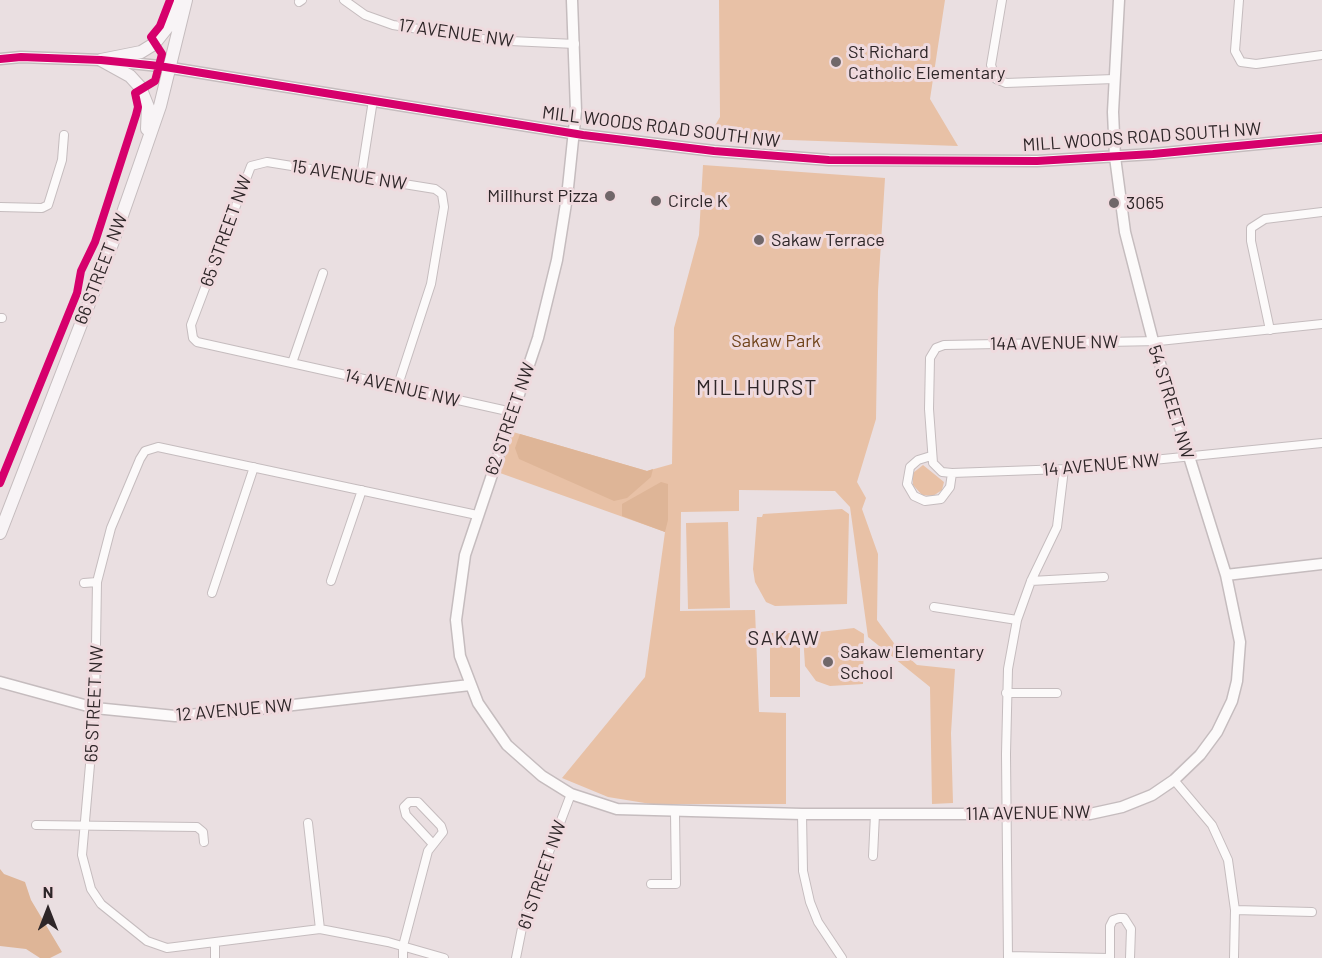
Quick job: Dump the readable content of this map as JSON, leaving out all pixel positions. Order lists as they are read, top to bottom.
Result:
{
  "streets": {
    "main road": ["66 STREET NW"],
    "street": [
      "17 AVENUE NW",
      "MILL WOODS ROAD SOUTH NW",
      "15 AVENUE NW",
      "65 STREET NW",
      "14A AVENUE NW",
      "14 AVENUE NW",
      "54 STREET NW",
      "62 STREET NW",
      "12 AVENUE NW",
      "11A AVENUE NW",
      "61 STREET NW"
    ]
  },
  "crossings": [
    ["17 AVENUE NW", "62 STREET NW"],
    ["MILL WOODS ROAD SOUTH NW", "66 STREET NW"],
    ["MILL WOODS ROAD SOUTH NW", "54 STREET NW"],
    ["MILL WOODS ROAD SOUTH NW", "62 STREET NW"],
    ["15 AVENUE NW", "65 STREET NW"],
    ["15 AVENUE NW", "14 AVENUE NW"],
    ["65 STREET NW", "14 AVENUE NW"],
    ["65 STREET NW", "12 AVENUE NW"],
    ["14A AVENUE NW", "14 AVENUE NW"],
    ["14A AVENUE NW", "54 STREET NW"],
    ["14 AVENUE NW", "54 STREET NW"],
    ["14 AVENUE NW", "62 STREET NW"],
    ["54 STREET NW", "11A AVENUE NW"],
    ["62 STREET NW", "12 AVENUE NW"],
    ["62 STREET NW", "11A AVENUE NW"],
    ["62 STREET NW", "61 STREET NW"],
    ["11A AVENUE NW", "61 STREET NW"]
  ],
  "districts": ["MILLHURST", "SAKAW"],
  "parks": ["Sakaw Park"],
  "places": [
    "St Richard Catholic Elementary",
    "Millhurst Pizza",
    "Circle K",
    "3065",
    "Sakaw Terrace",
    "Sakaw Elementary School"
  ],
  "north": "top"
}
